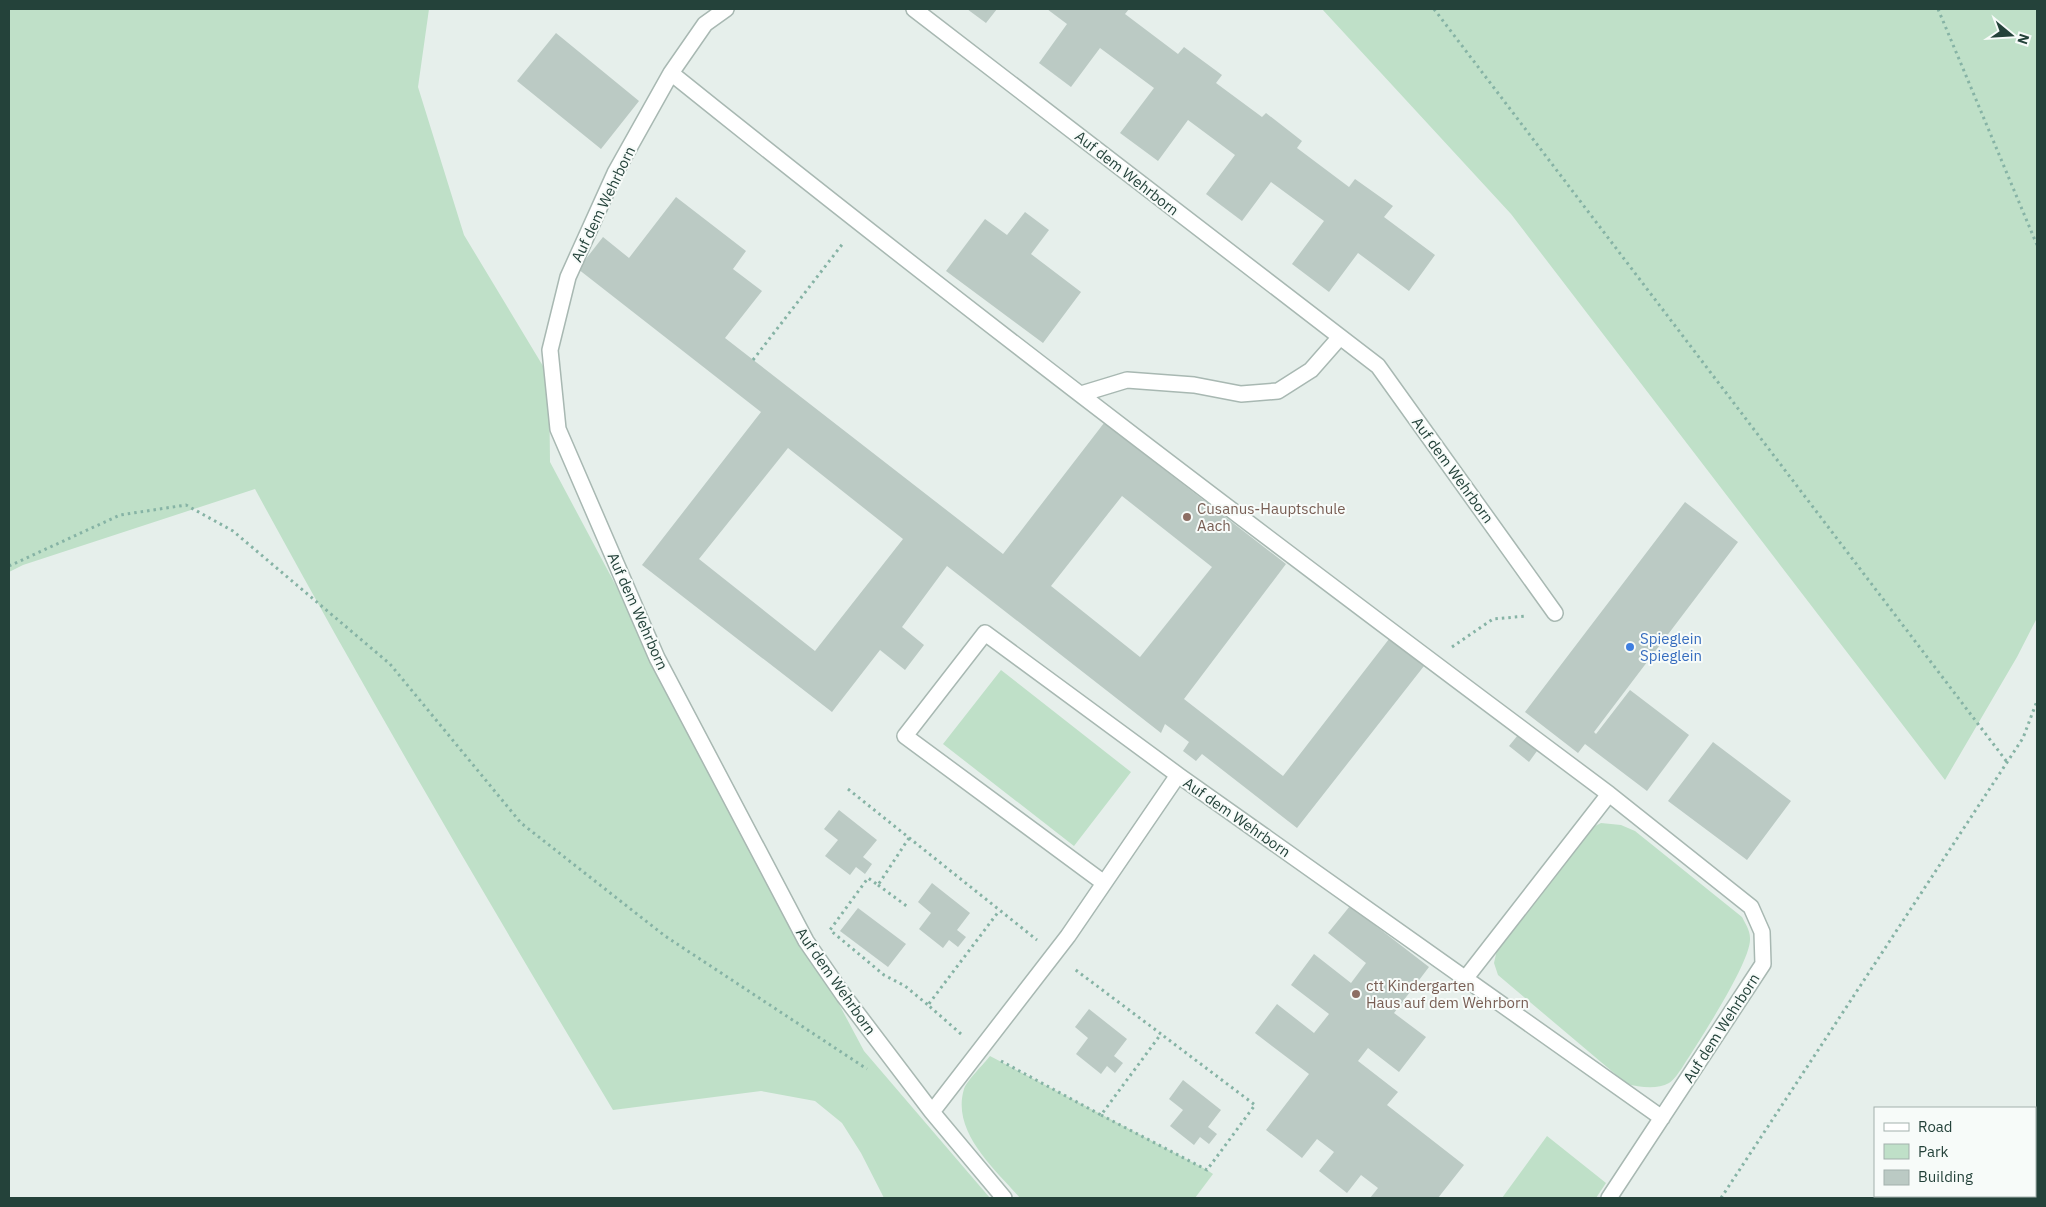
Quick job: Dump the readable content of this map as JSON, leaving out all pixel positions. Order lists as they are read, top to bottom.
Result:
{
  "streets": {
    "street": ["Auf dem Wehrborn"]
  },
  "places": ["Cusanus-Hauptschule Aach", "Spieglein Spieglein", "ctt Kindergarten Haus auf dem Wehrborn"],
  "legend": ["Road", "Park", "Building"],
  "north": "right"
}
